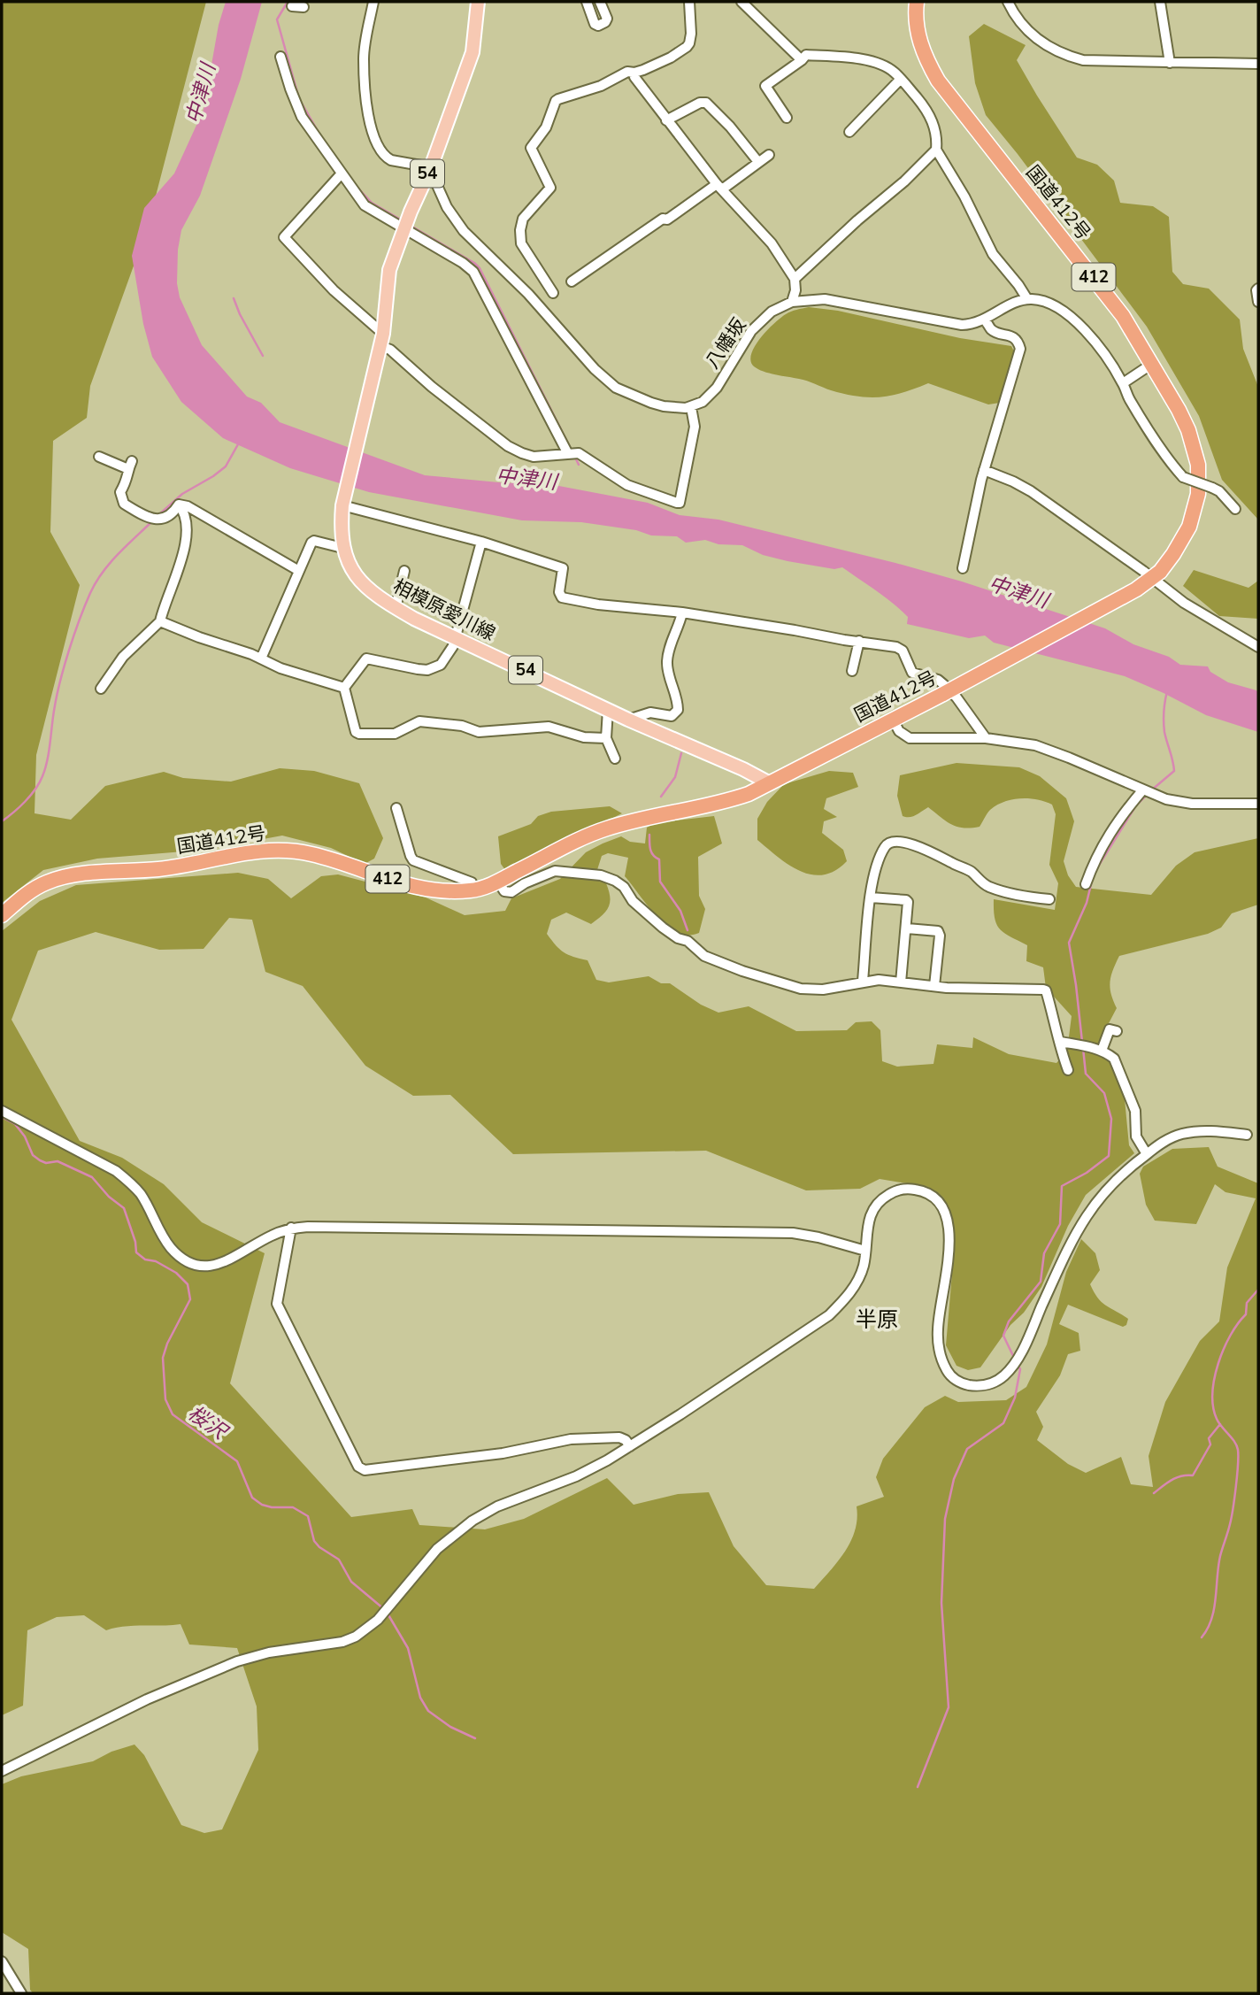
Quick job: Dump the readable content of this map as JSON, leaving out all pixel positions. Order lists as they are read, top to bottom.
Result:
{
  "streets": {
    "highway": ["国道412号", "412"],
    "main road": ["54", "相模原愛川線"],
    "street": ["八幡坂"]
  },
  "crossings": [
    ["54", "相模原愛川線"],
    ["国道412号", "相模原愛川線"]
  ],
  "districts": ["半原"],
  "water": ["中津川", "桜沢"]
}
